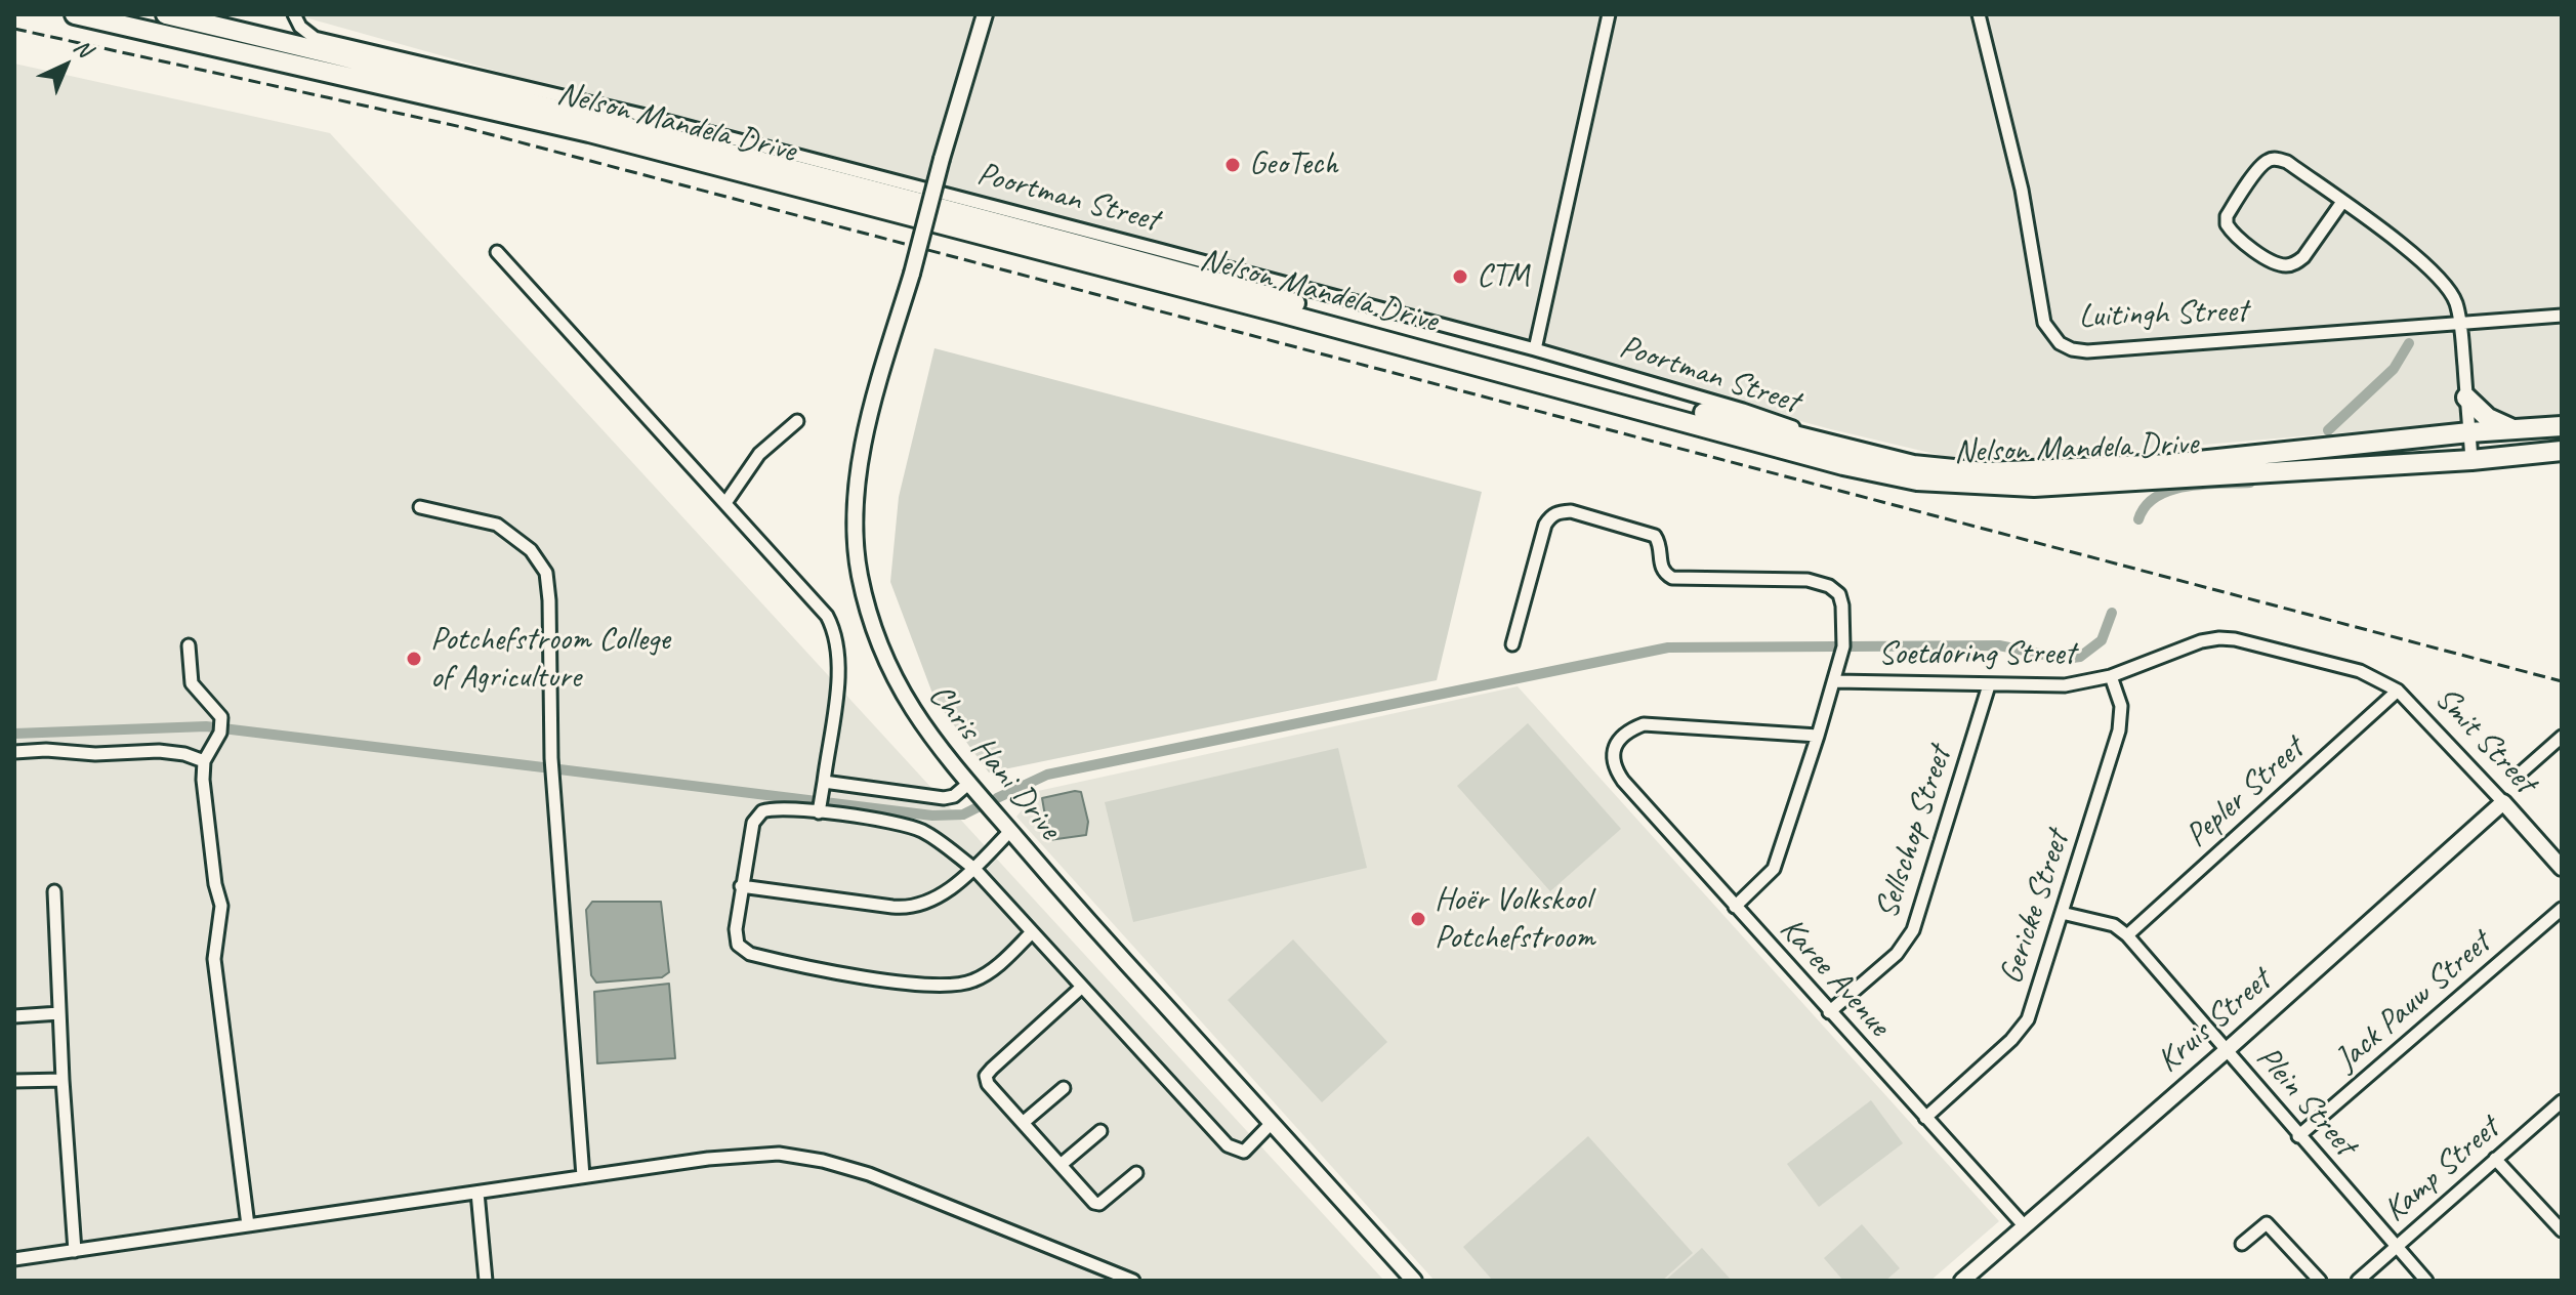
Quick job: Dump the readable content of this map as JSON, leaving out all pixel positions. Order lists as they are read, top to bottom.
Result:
{
  "streets": {
    "highway": ["Nelson Mandela Drive"],
    "street": [
      "Poortman Street",
      "Luitingh Street",
      "Soetdoring Street",
      "Smit Street",
      "Chris Hani Drive",
      "Pepler Street",
      "Sellschop Street",
      "Gericke Street",
      "Karee Avenue",
      "Jack Pauw Street",
      "Kruis Street",
      "Plein Street",
      "Kamp Street"
    ]
  },
  "crossings": [
    ["Nelson Mandela Drive", "Poortman Street"],
    ["Soetdoring Street", "Smit Street"],
    ["Soetdoring Street", "Pepler Street"],
    ["Soetdoring Street", "Sellschop Street"],
    ["Soetdoring Street", "Gericke Street"],
    ["Smit Street", "Pepler Street"],
    ["Smit Street", "Kruis Street"],
    ["Pepler Street", "Plein Street"],
    ["Sellschop Street", "Karee Avenue"],
    ["Gericke Street", "Karee Avenue"],
    ["Gericke Street", "Plein Street"],
    ["Karee Avenue", "Kruis Street"],
    ["Jack Pauw Street", "Plein Street"],
    ["Kruis Street", "Plein Street"],
    ["Plein Street", "Kamp Street"]
  ],
  "places": [
    "GeoTech",
    "CTM",
    "Potchefstroom College of Agriculture",
    "Hoër Volkskool Potchefstroom"
  ],
  "north": "top right"
}
